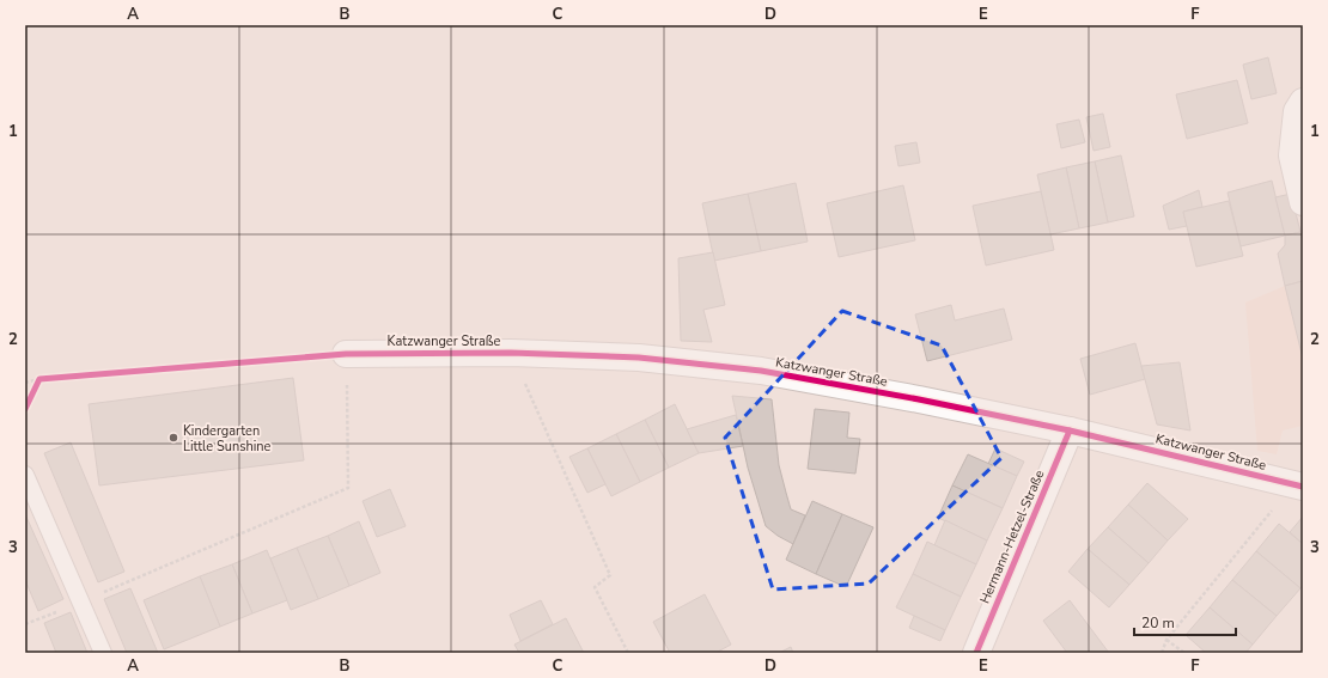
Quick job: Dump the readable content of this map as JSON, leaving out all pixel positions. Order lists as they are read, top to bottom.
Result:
{
  "streets": {
    "street": ["Katzwanger Straße", "Hermann-Hetzel-Straße"]
  },
  "crossings": [
    ["Katzwanger Straße", "Hermann-Hetzel-Straße"]
  ],
  "places": ["Kindergarten Little Sunshine"],
  "scale_bar": "20 m",
  "grid": {
    "columns": [
      "A",
      "B",
      "C",
      "D",
      "E",
      "F"
    ],
    "rows": ["1", "2", "3"]
  }
}
